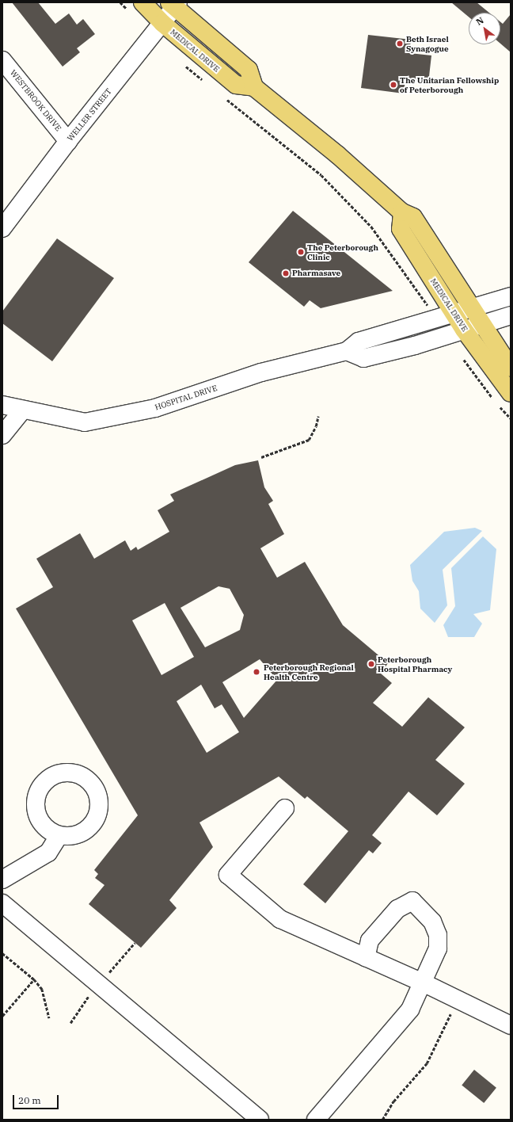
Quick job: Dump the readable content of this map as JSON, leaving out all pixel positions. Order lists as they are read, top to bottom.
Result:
{
  "streets": {
    "main road": ["MEDICAL DRIVE"],
    "street": ["WESTBROOK DRIVE", "WELLER STREET", "HOSPITAL DRIVE"]
  },
  "crossings": [
    ["MEDICAL DRIVE", "WELLER STREET"],
    ["MEDICAL DRIVE", "HOSPITAL DRIVE"],
    ["WESTBROOK DRIVE", "WELLER STREET"]
  ],
  "places": [
    "Beth Israel Synagogue",
    "The Unitarian Fellowship of Peterborough",
    "The Peterborough Clinic",
    "Pharmasave",
    "Peterborough Hospital Pharmacy",
    "Peterborough Regional Health Centre"
  ],
  "scale_bar": "20 m",
  "north": "top left"
}
